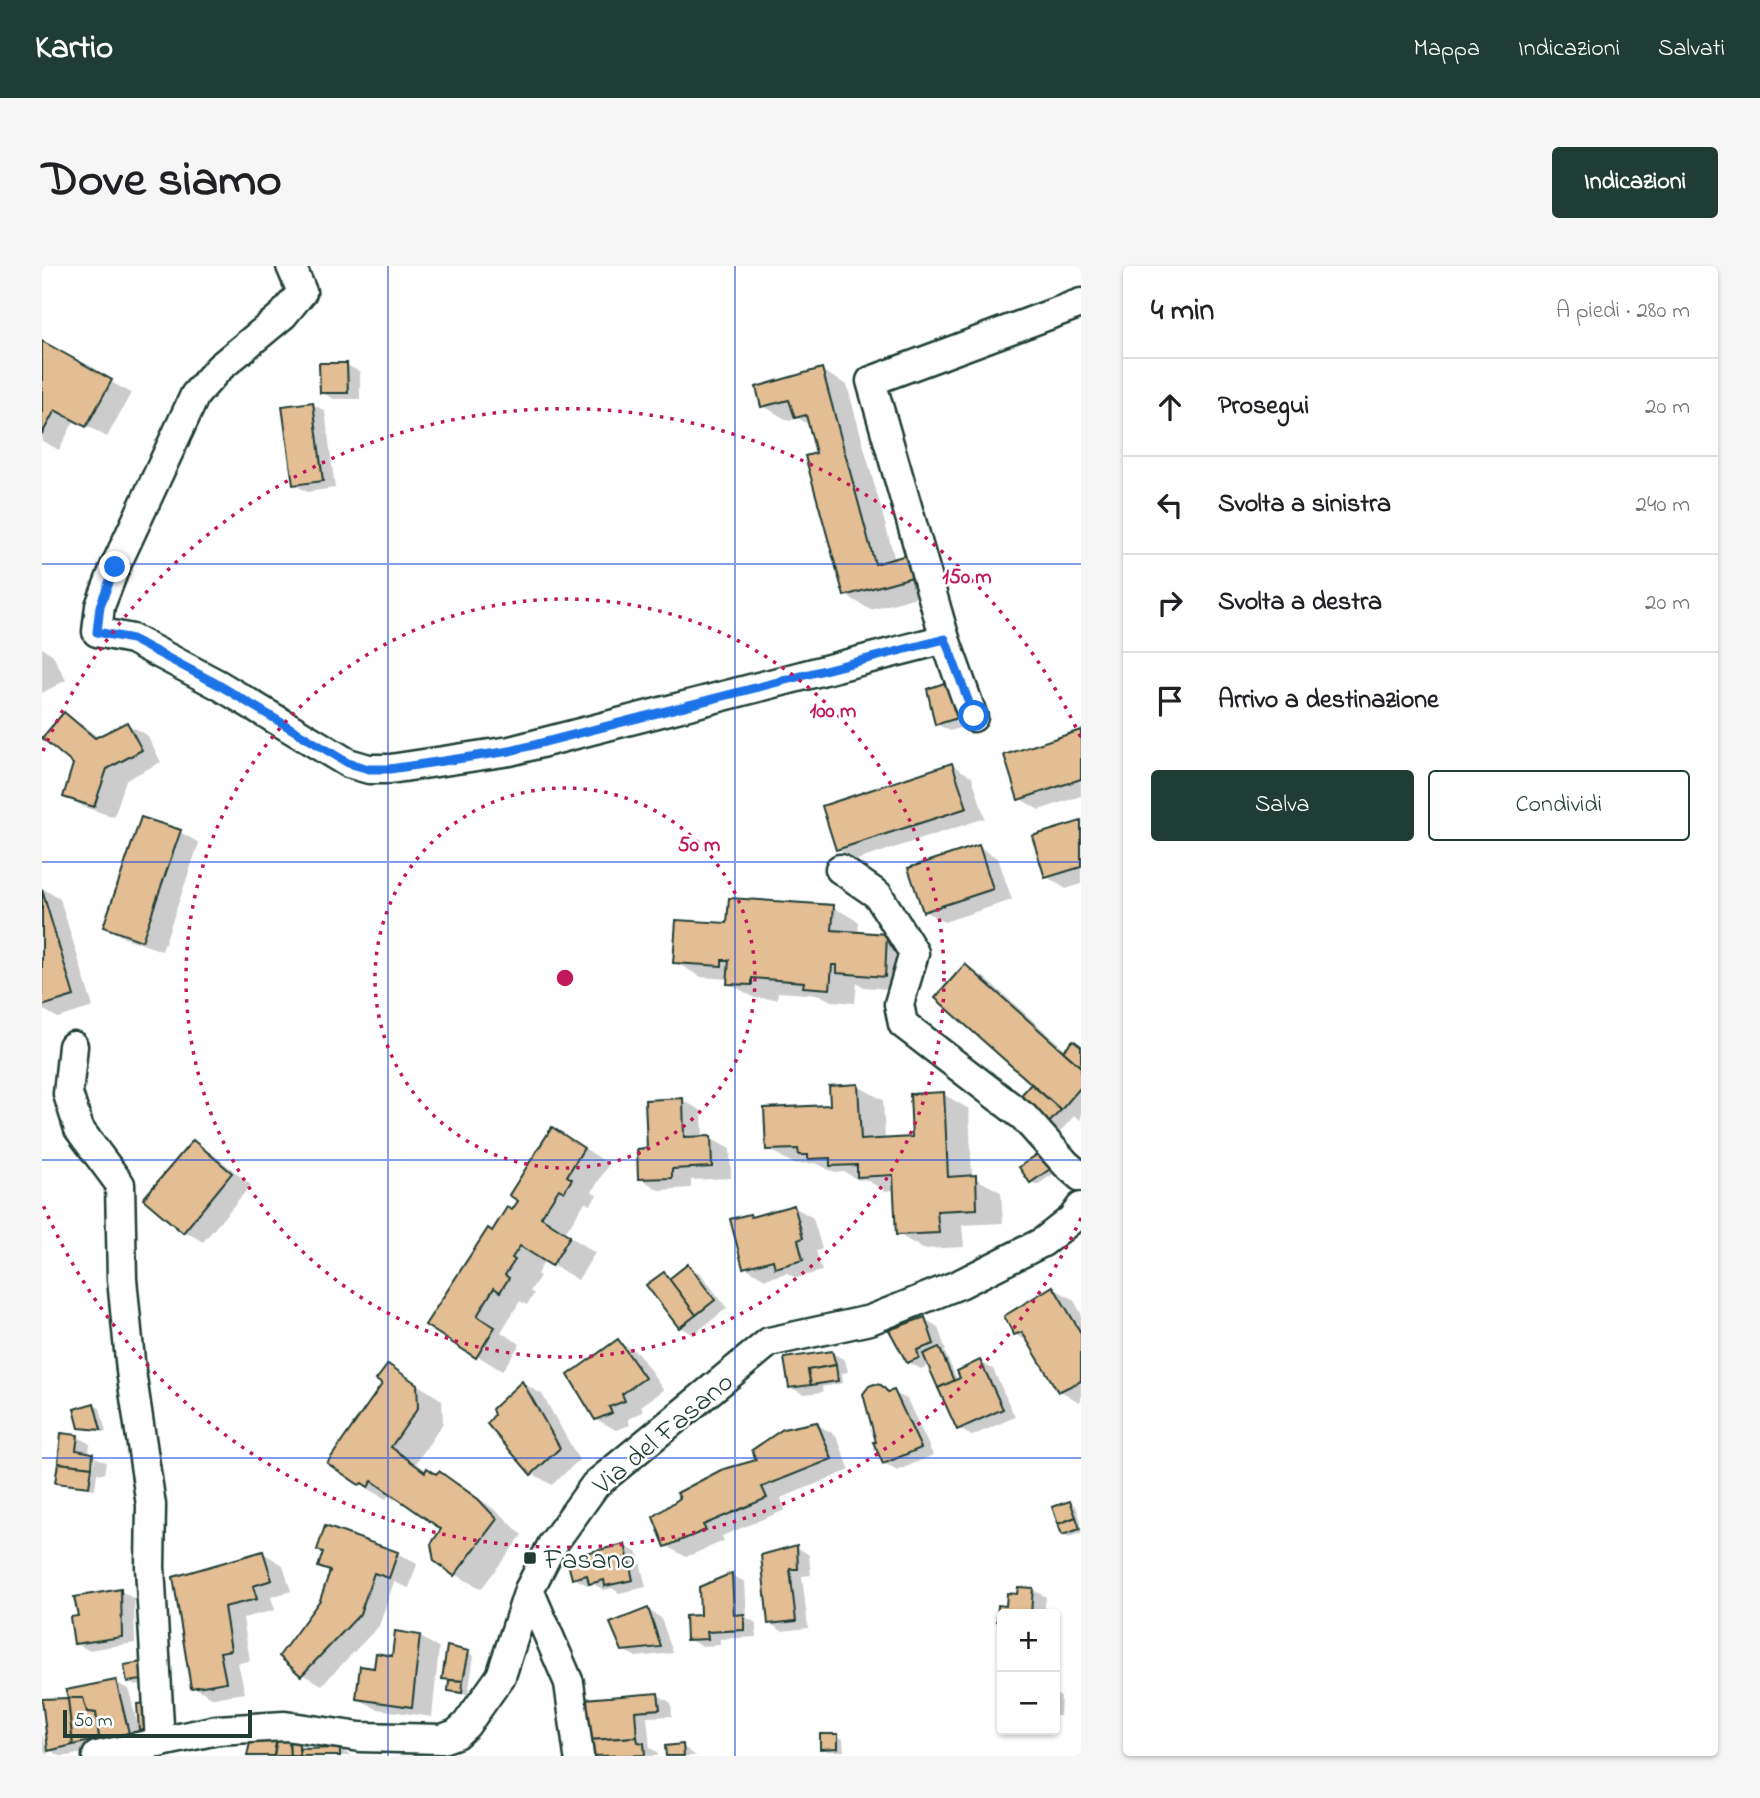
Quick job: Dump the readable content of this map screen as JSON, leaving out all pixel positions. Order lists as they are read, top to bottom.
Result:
{
  "streets": {
    "street": ["Via del Fasano"]
  },
  "places": {
    "transit": ["Fasano"]
  },
  "scale_bar": "50 m",
  "page": {
    "header": "Kartio",
    "nav": ["Mappa", "Indicazioni", "Salvati"],
    "title": "Dove siamo",
    "buttons": [
      "Indicazioni",
      ["Salva", "Condividi"]
    ],
    "heading": ["4 min", "A piedi · 280 m"],
    "list": [
      ["Prosegui", "20 m"],
      ["Svolta a sinistra", "240 m"],
      ["Svolta a destra", "20 m"],
      "Arrivo a destinazione"
    ],
    "map_buttons": ["+", "−"],
    "scale": "50 m"
  },
  "rings": ["150 m", "100 m", "50 m"]
}
